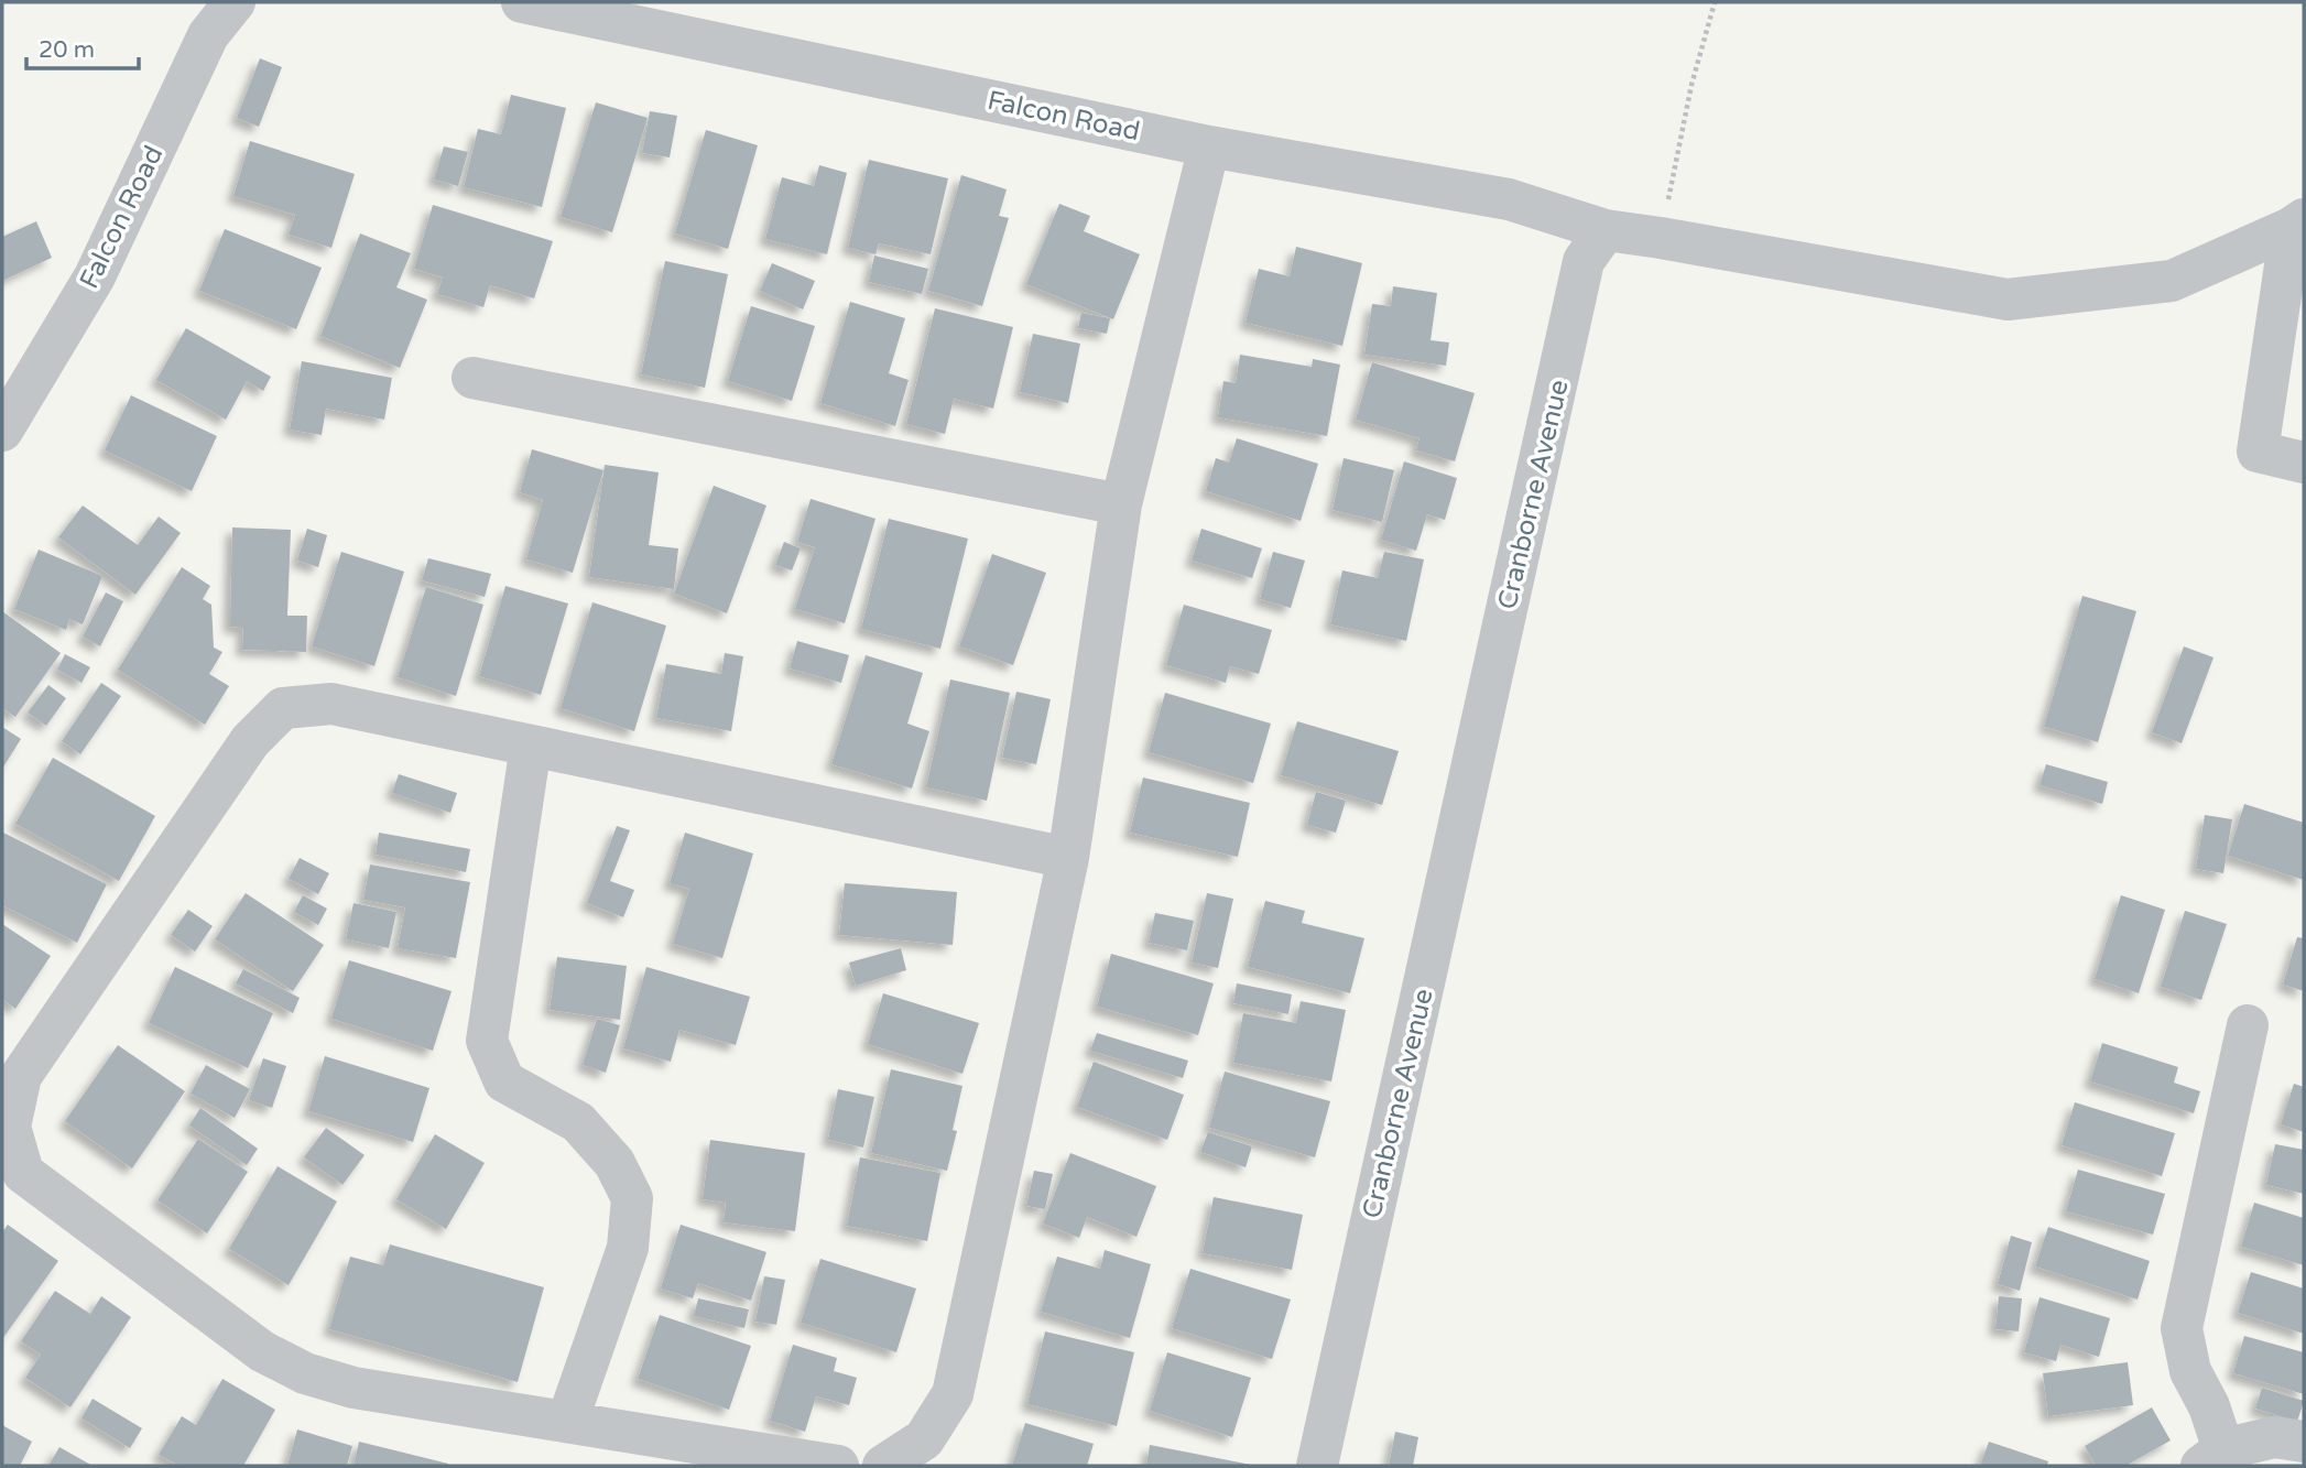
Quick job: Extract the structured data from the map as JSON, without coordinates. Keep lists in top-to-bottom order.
{
  "streets": {
    "street": ["Falcon Road", "Cranborne Avenue"]
  },
  "crossings": [
    ["Falcon Road", "Cranborne Avenue"]
  ],
  "scale_bar": "20 m"
}
